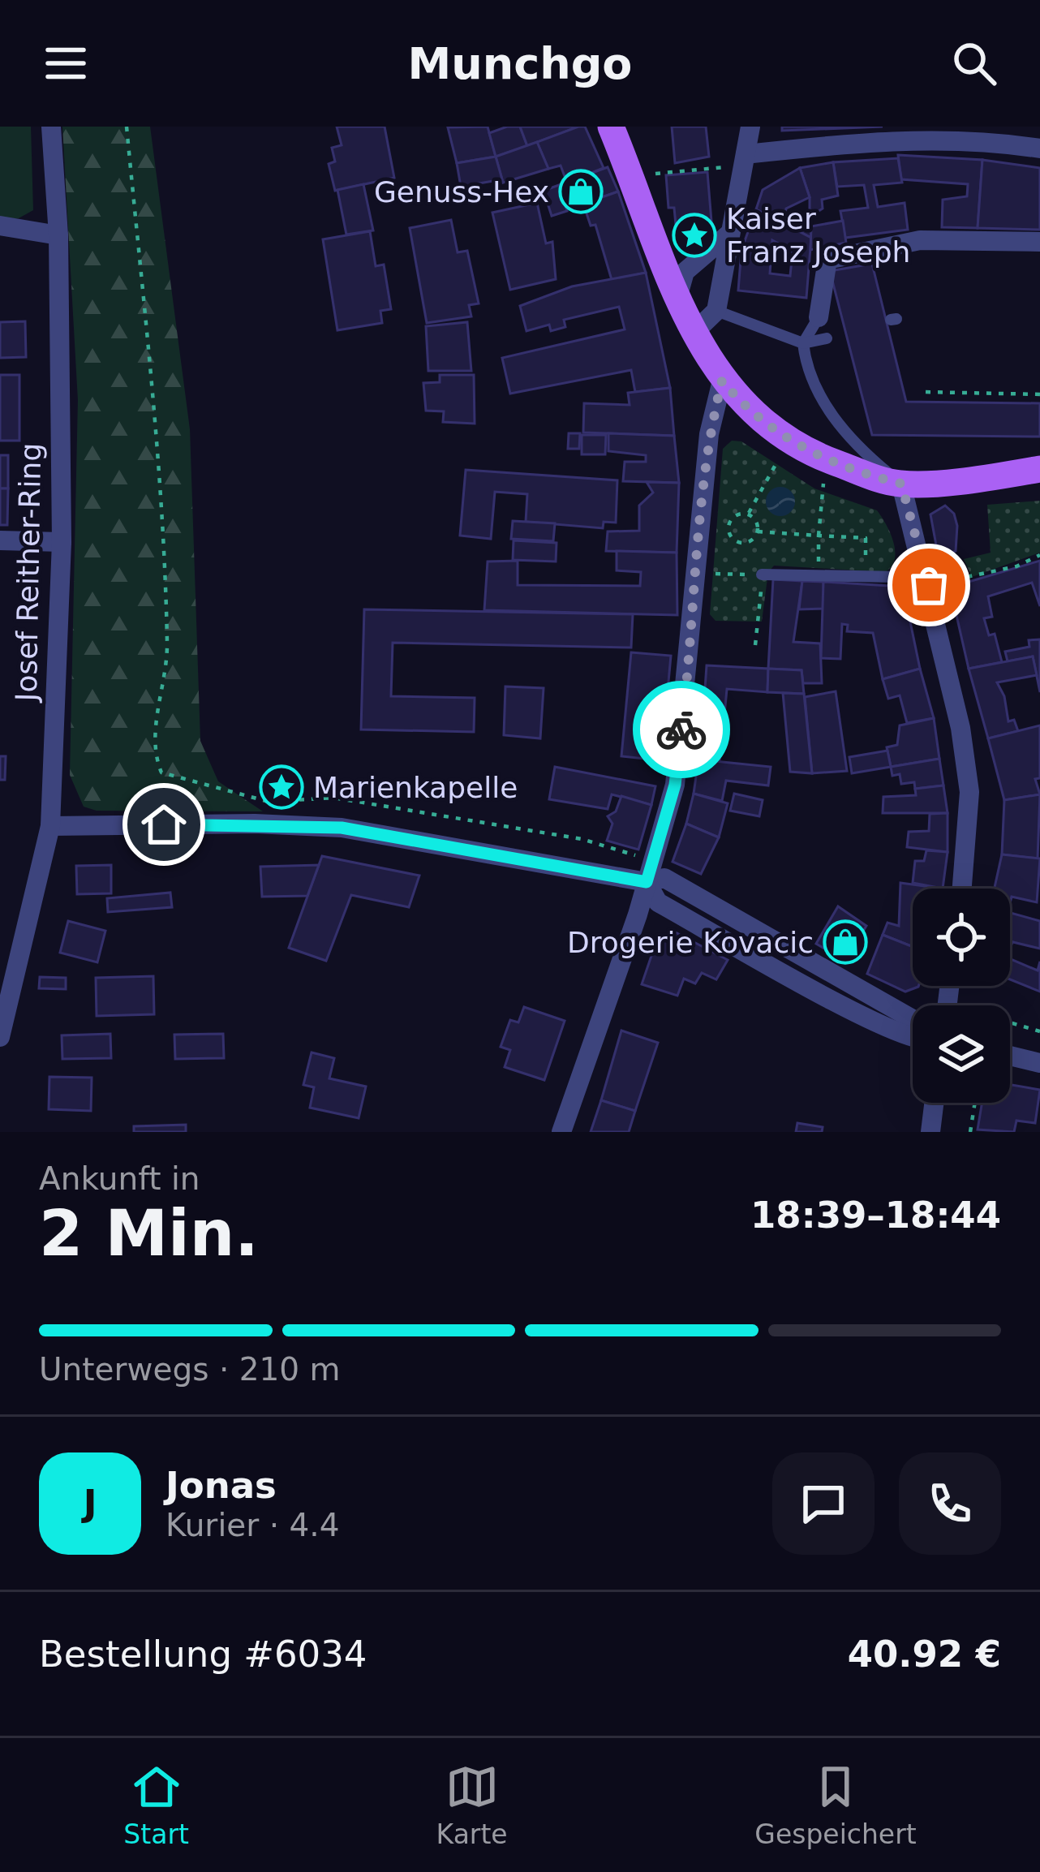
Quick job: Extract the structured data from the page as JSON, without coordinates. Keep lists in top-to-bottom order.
{
  "streets": {
    "street": ["Josef Reither-Ring"]
  },
  "places": {
    "shop": ["Genuss-Hex", "Drogerie Kovacic"],
    "place": ["Kaiser Franz Joseph", "Marienkapelle"]
  },
  "page": {
    "header": "Munchgo",
    "heading": ["2 Min.", "Ankunft in", "18:39–18:44"],
    "panel": [
      "Jonas",
      "Kurier · 4.4",
      "Bestellung #6034",
      "40.92 €"
    ],
    "bar": "Unterwegs · 210 m",
    "round": "J",
    "tabs": ["Start", "Karte", "Gespeichert"]
  }
}
